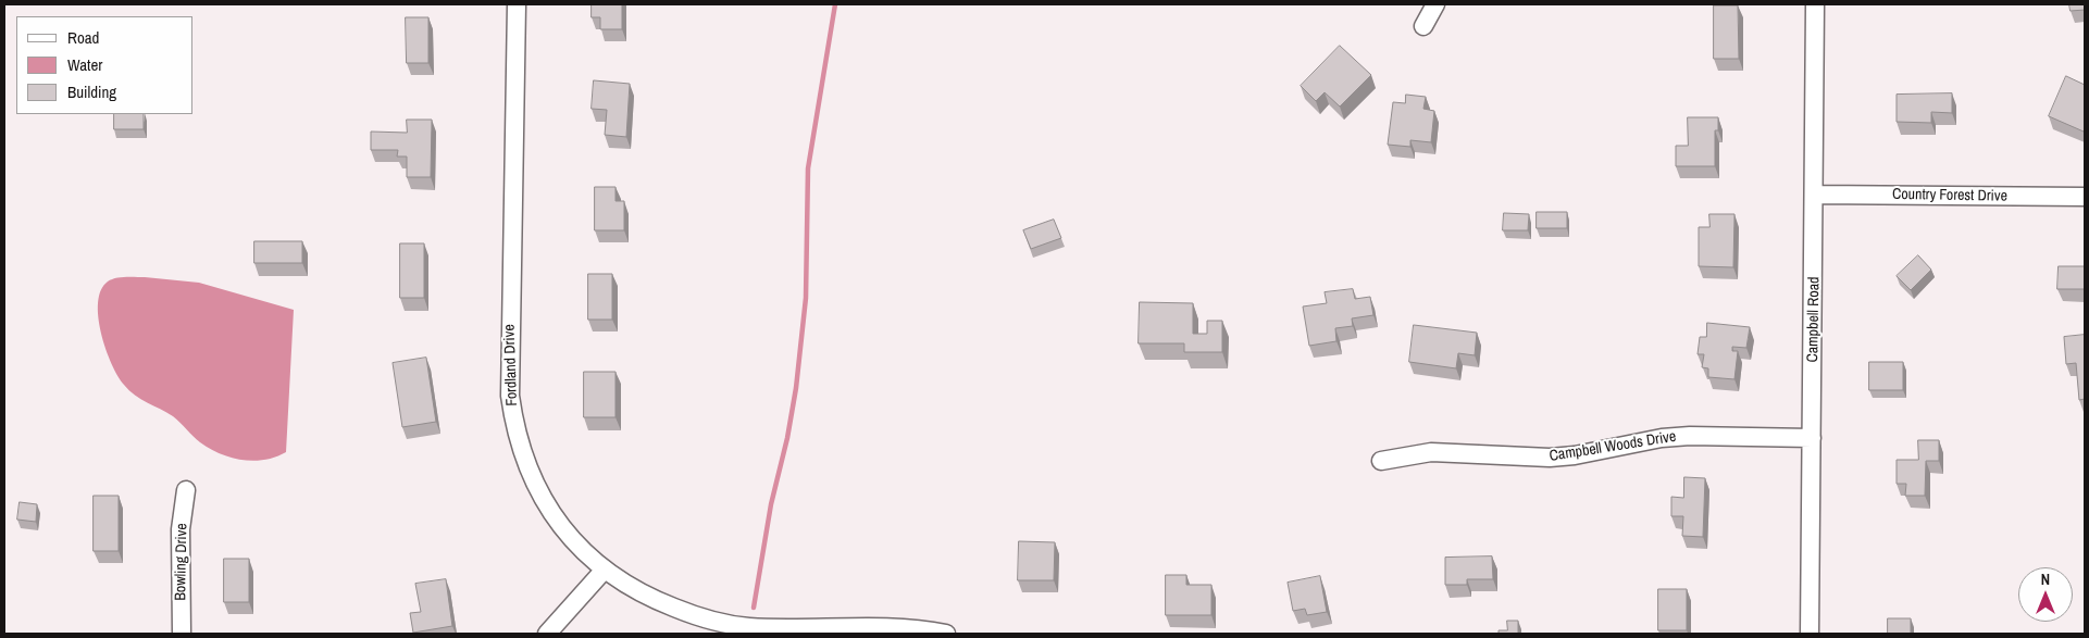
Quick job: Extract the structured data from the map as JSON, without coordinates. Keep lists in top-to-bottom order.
{
  "streets": {
    "street": [
      "Country Forest Drive",
      "Campbell Road",
      "Fordland Drive",
      "Campbell Woods Drive",
      "Bowling Drive"
    ]
  },
  "crossings": [
    ["Country Forest Drive", "Campbell Road"],
    ["Campbell Road", "Campbell Woods Drive"]
  ],
  "legend": ["Road", "Water", "Building"],
  "north": "top"
}
